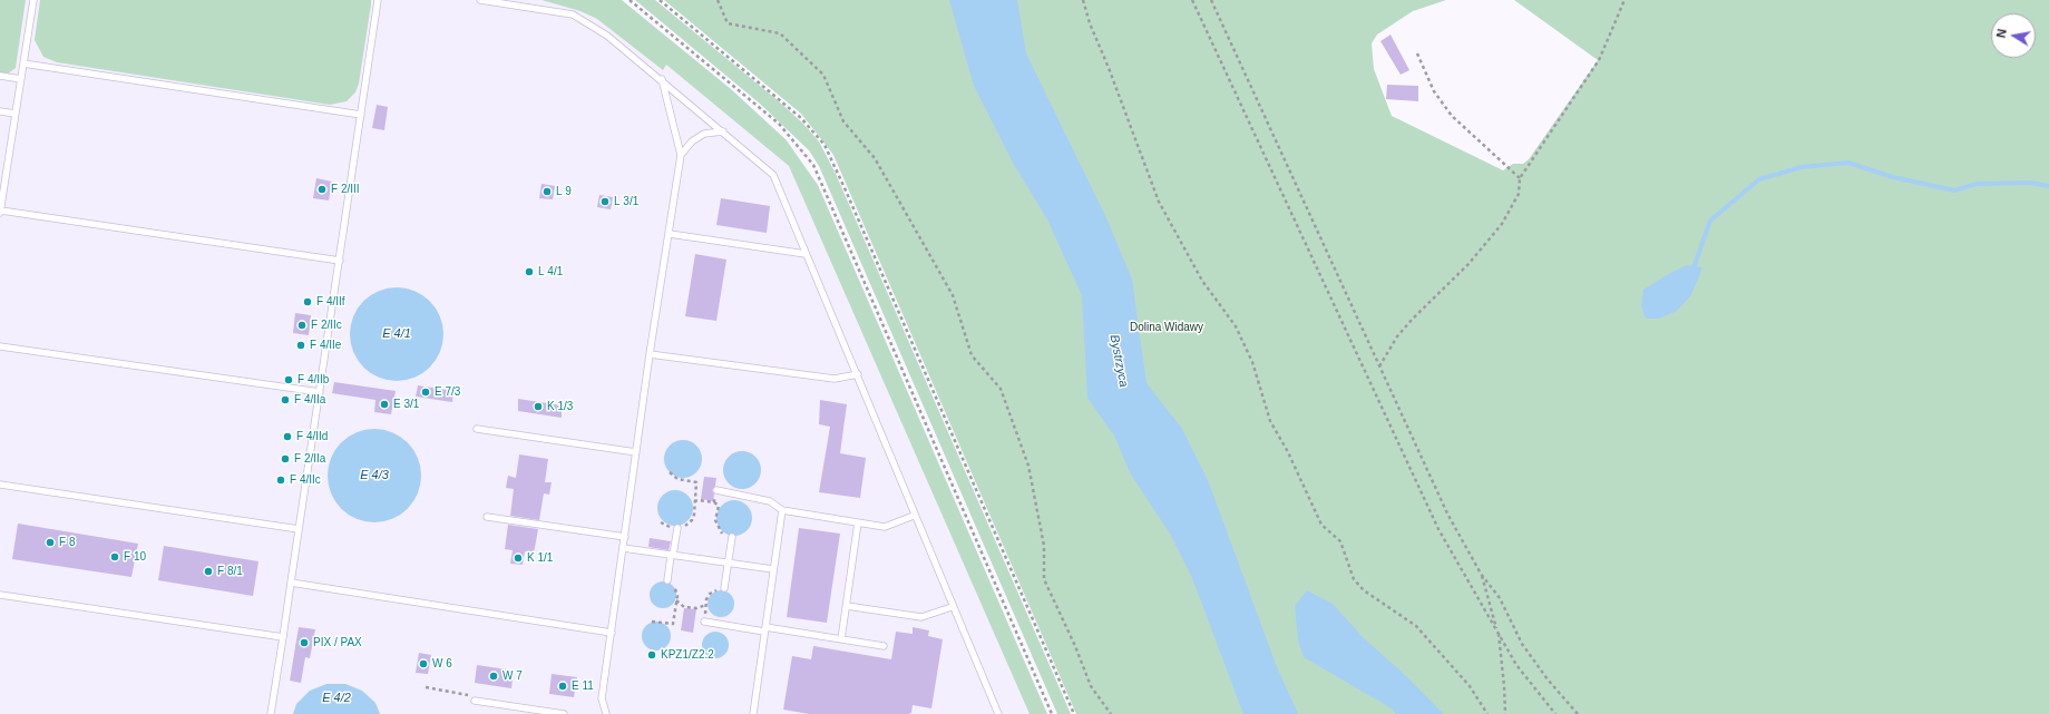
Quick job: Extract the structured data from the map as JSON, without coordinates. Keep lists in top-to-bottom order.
{
  "water": [
    "E 4/1",
    "Bystrzyca",
    "E 4/3",
    "E 4/2"
  ],
  "parks": ["Dolina Widawy"],
  "places": [
    "F 2/III",
    "L 9",
    "L 3/1",
    "L 4/1",
    "F 4/IIf",
    "F 2/IIc",
    "F 4/IIe",
    "F 4/IIb",
    "E 7/3",
    "F 4/IIa",
    "E 3/1",
    "K 1/3",
    "F 4/IId",
    "F 2/IIa",
    "F 4/IIc",
    "F 8",
    "F 10",
    "K 1/1",
    "F 8/1",
    "PIX / PAX",
    "KPZ1/Z2.2",
    "W 6",
    "W 7",
    "E 11"
  ],
  "north": "left"
}
